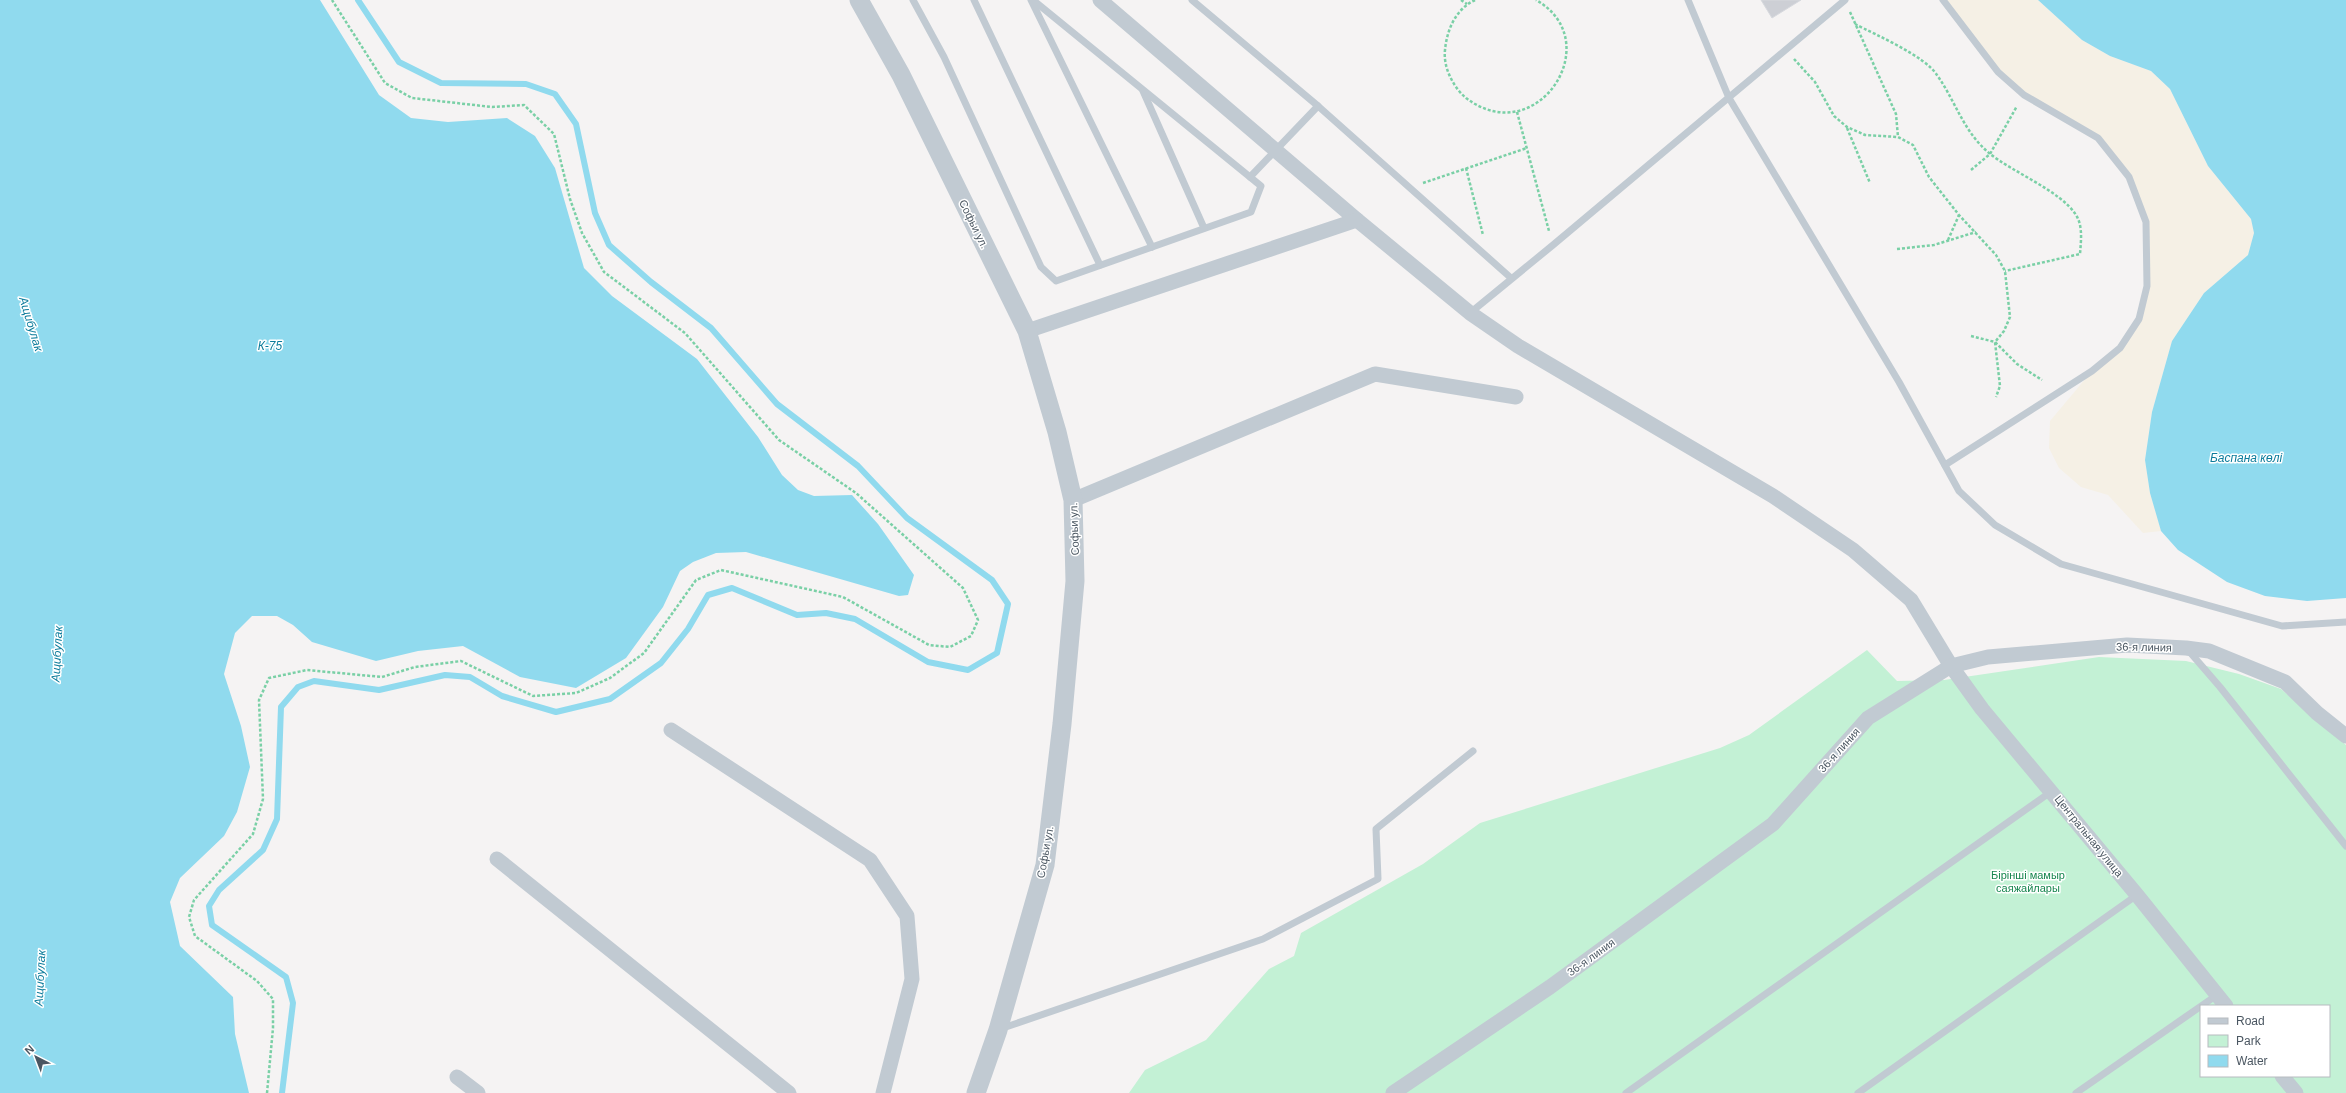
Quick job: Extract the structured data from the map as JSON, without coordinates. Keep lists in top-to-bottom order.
{
  "streets": {
    "street": ["Софьи ул.", "36-я линия", "Центральная улица"]
  },
  "crossings": [
    ["36-я линия", "Центральная улица"]
  ],
  "water": ["Ащибулак", "К-75", "Баспана көлі"],
  "parks": ["Бірінші мамыр саяжайлары"],
  "legend": ["Road", "Park", "Water"],
  "north": "top left"
}
